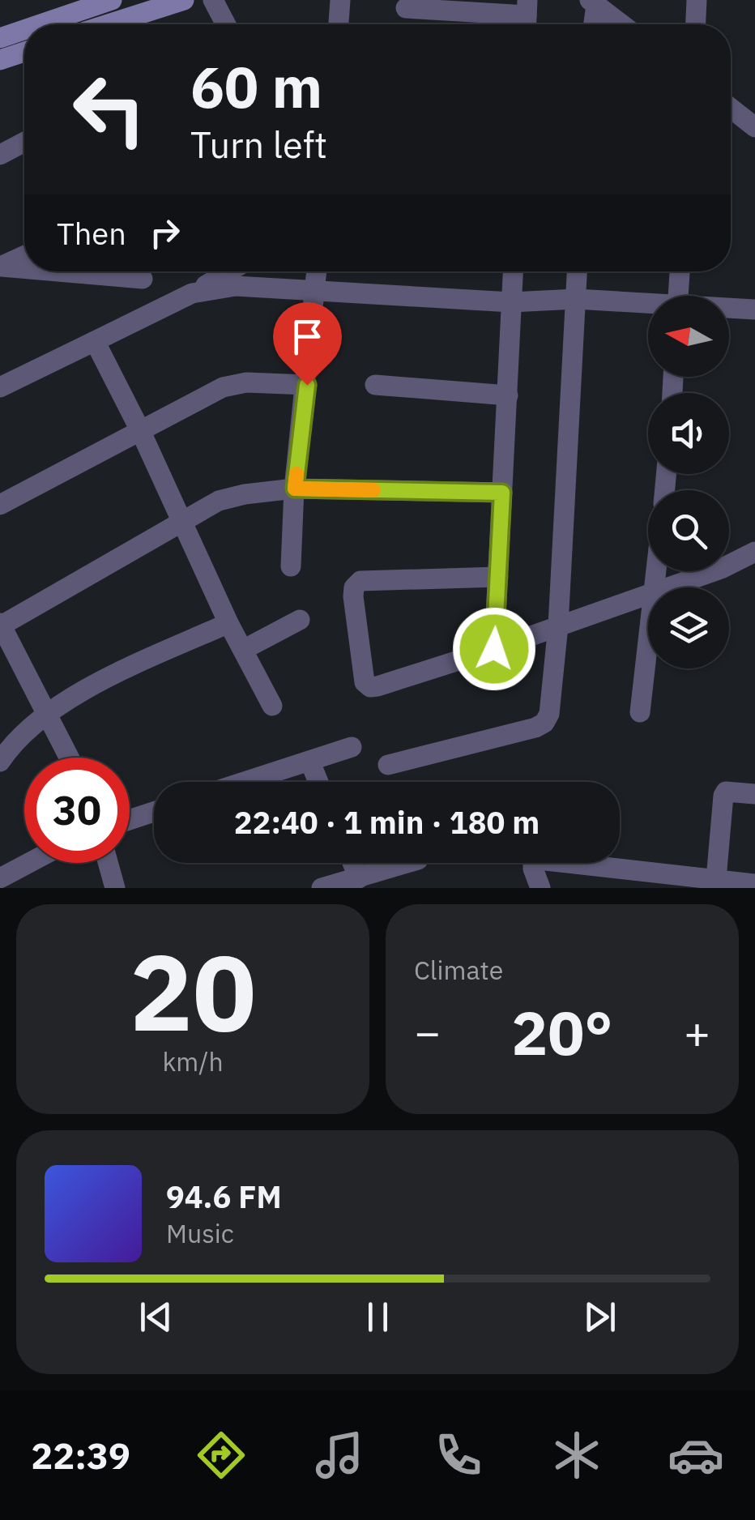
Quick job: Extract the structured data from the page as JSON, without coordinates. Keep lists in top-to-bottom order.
{
  "north": "left",
  "page": {
    "turn": ["60 m", "Turn left"],
    "then": "Then",
    "limit": "30",
    "trip": "22:40 · 1 min · 180 m",
    "tile": [
      ["20", "km/h"],
      "Climate"
    ],
    "heat": ["−", "20°", "+"],
    "song": ["94.6 FM", "Music"],
    "tabs": "22:39"
  }
}
